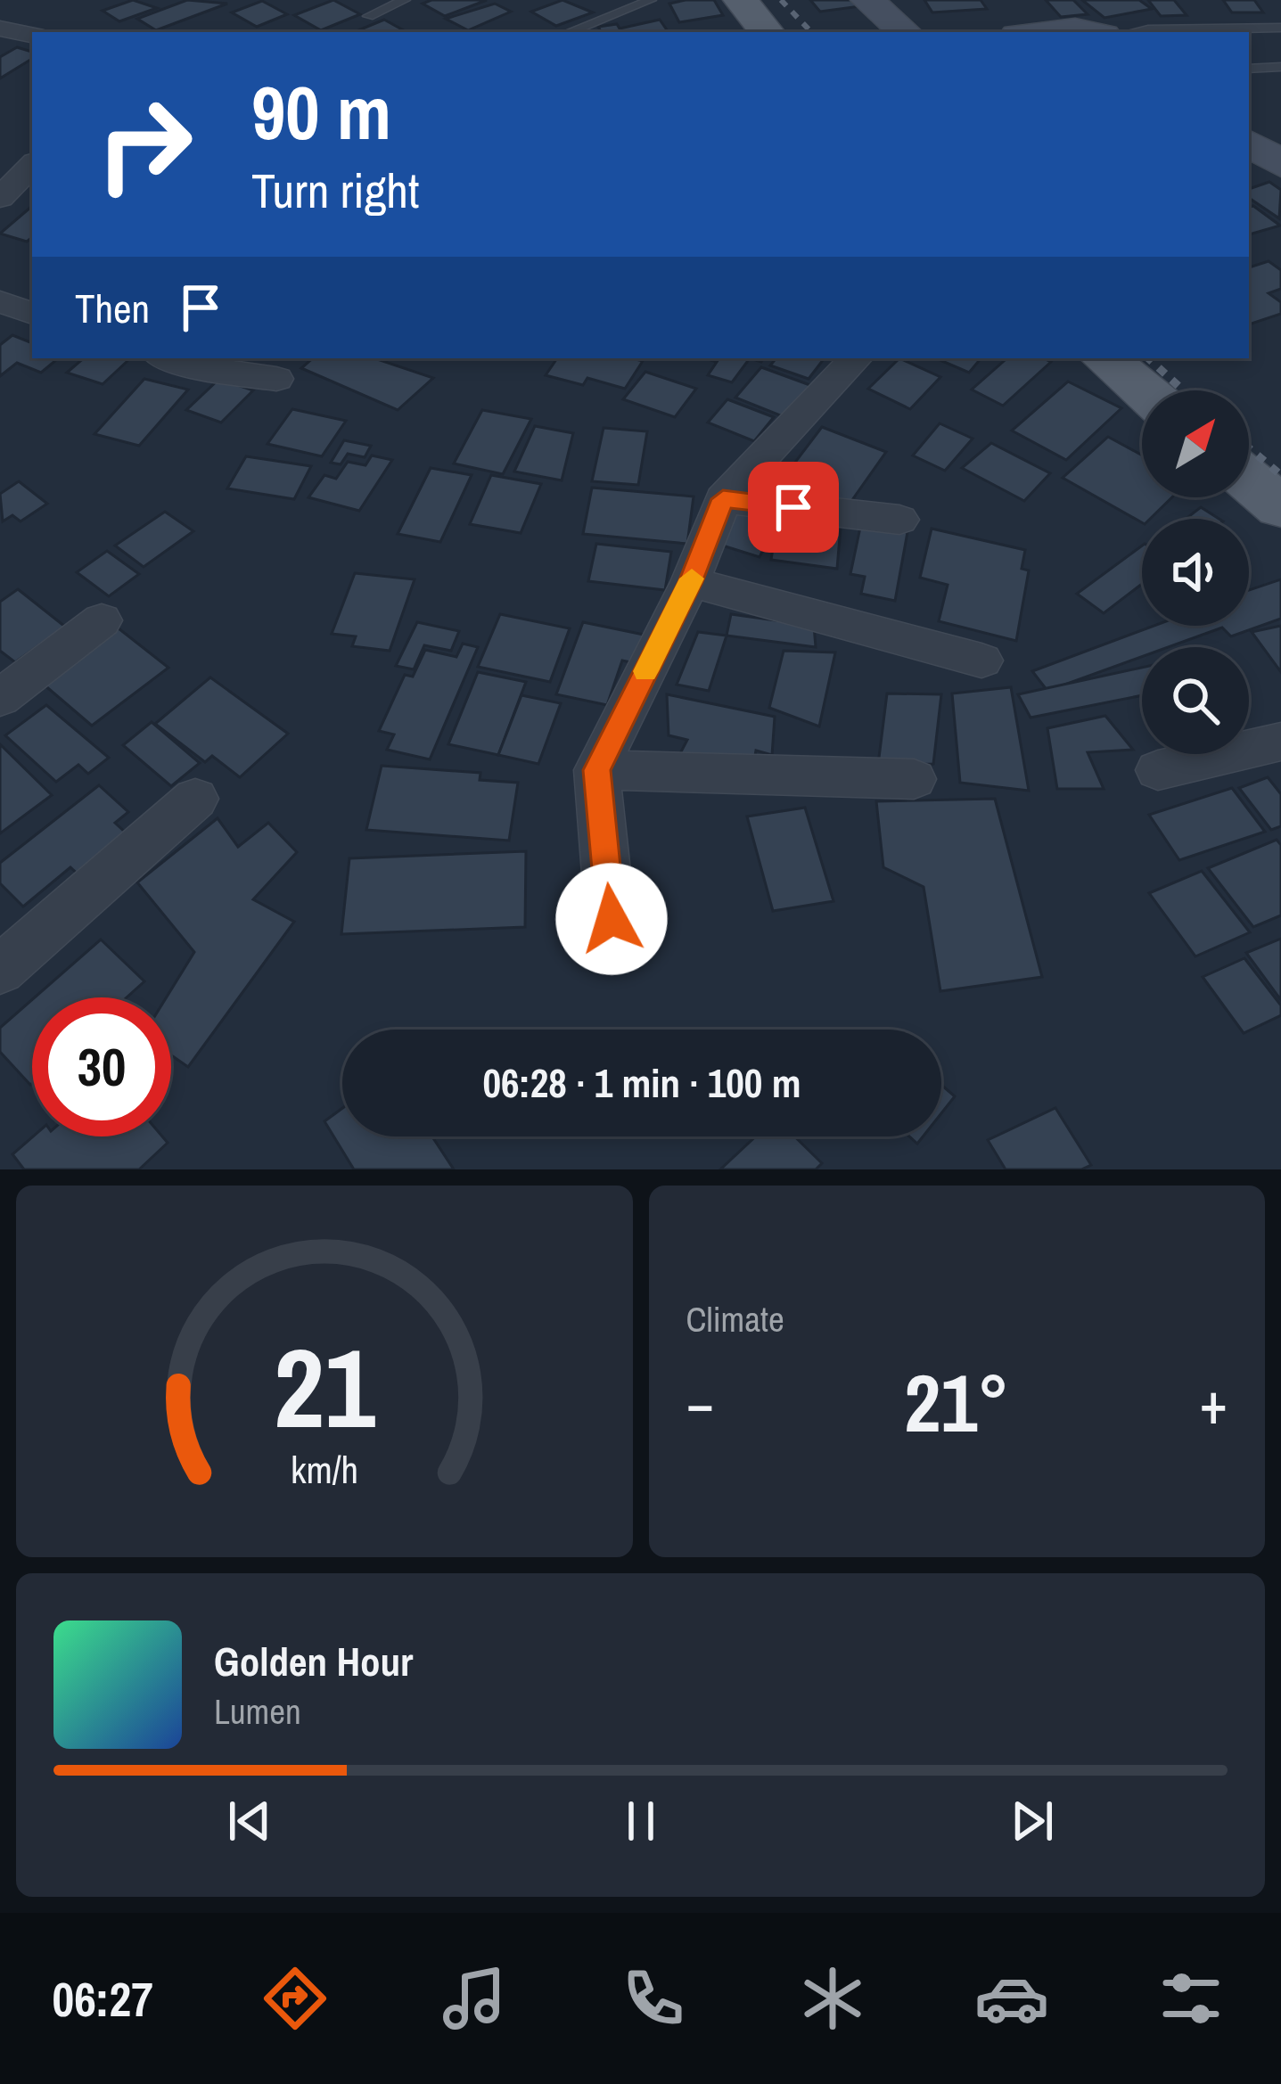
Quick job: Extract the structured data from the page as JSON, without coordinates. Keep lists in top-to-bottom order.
{
  "north": "top right",
  "page": {
    "turn": ["90 m", "Turn right"],
    "then": "Then",
    "limit": "30",
    "trip": "06:28 · 1 min · 100 m",
    "tile": "Climate",
    "heat": ["−", "21°", "+"],
    "song": ["Golden Hour", "Lumen"],
    "tabs": "06:27",
    "gauge": ["21", "km/h"]
  }
}
